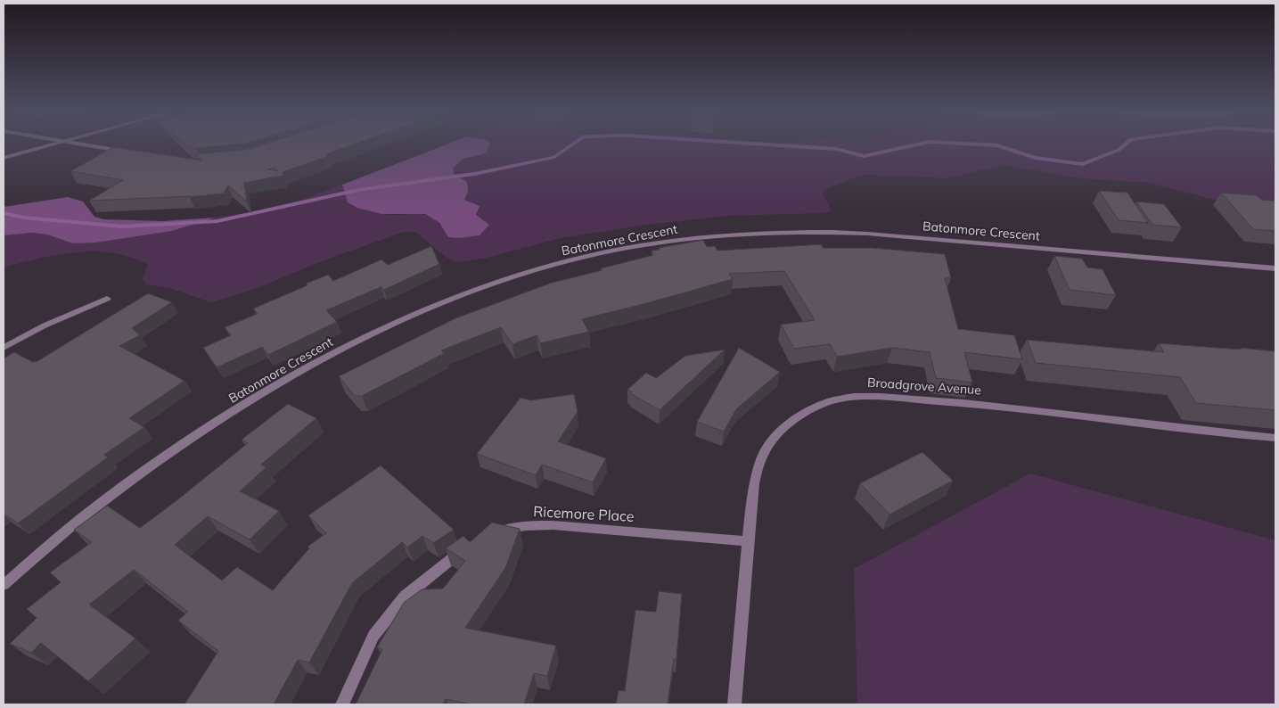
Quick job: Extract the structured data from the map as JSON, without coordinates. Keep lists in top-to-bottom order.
{
  "streets": {
    "street": ["Batonmore Crescent", "Broadgrove Avenue", "Ricemore Place"]
  },
  "crossings": [
    ["Broadgrove Avenue", "Ricemore Place"]
  ]
}
